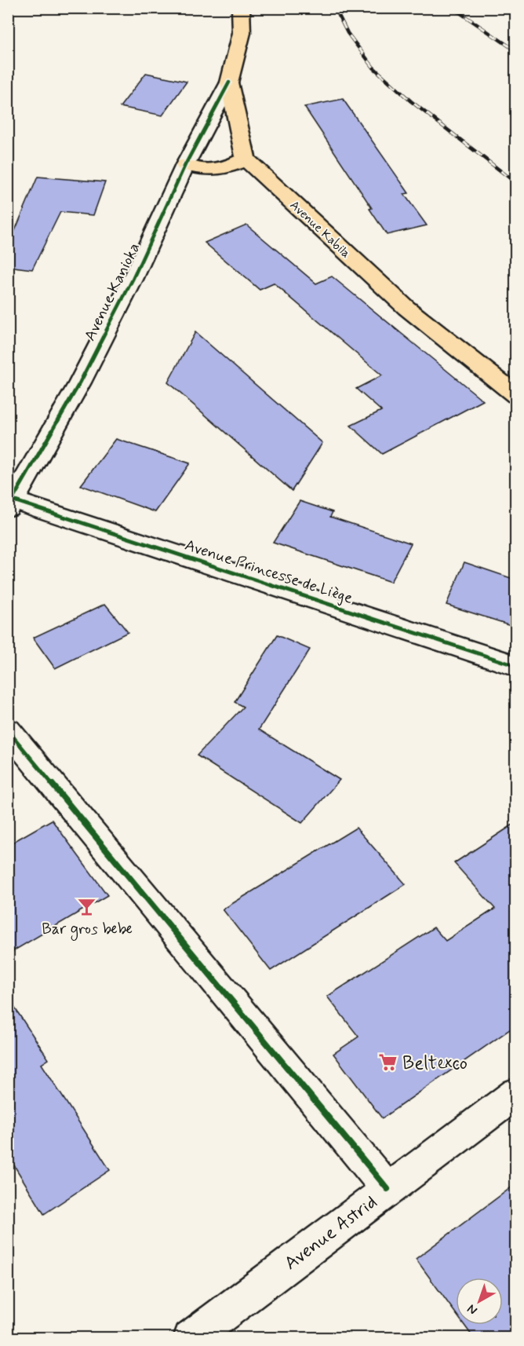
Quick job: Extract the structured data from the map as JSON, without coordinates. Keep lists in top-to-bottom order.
{
  "streets": {
    "highway": ["Avenue Kabila"],
    "street": ["Avenue Kanioka", "Avenue Princesse de Liège", "Avenue Astrid"]
  },
  "crossings": [
    ["Avenue Kanioka", "Avenue Princesse de Liège"]
  ],
  "places": {
    "bar": ["Bar gros bebe"],
    "supermarket": ["Beltexco"]
  },
  "north": "bottom left"
}
